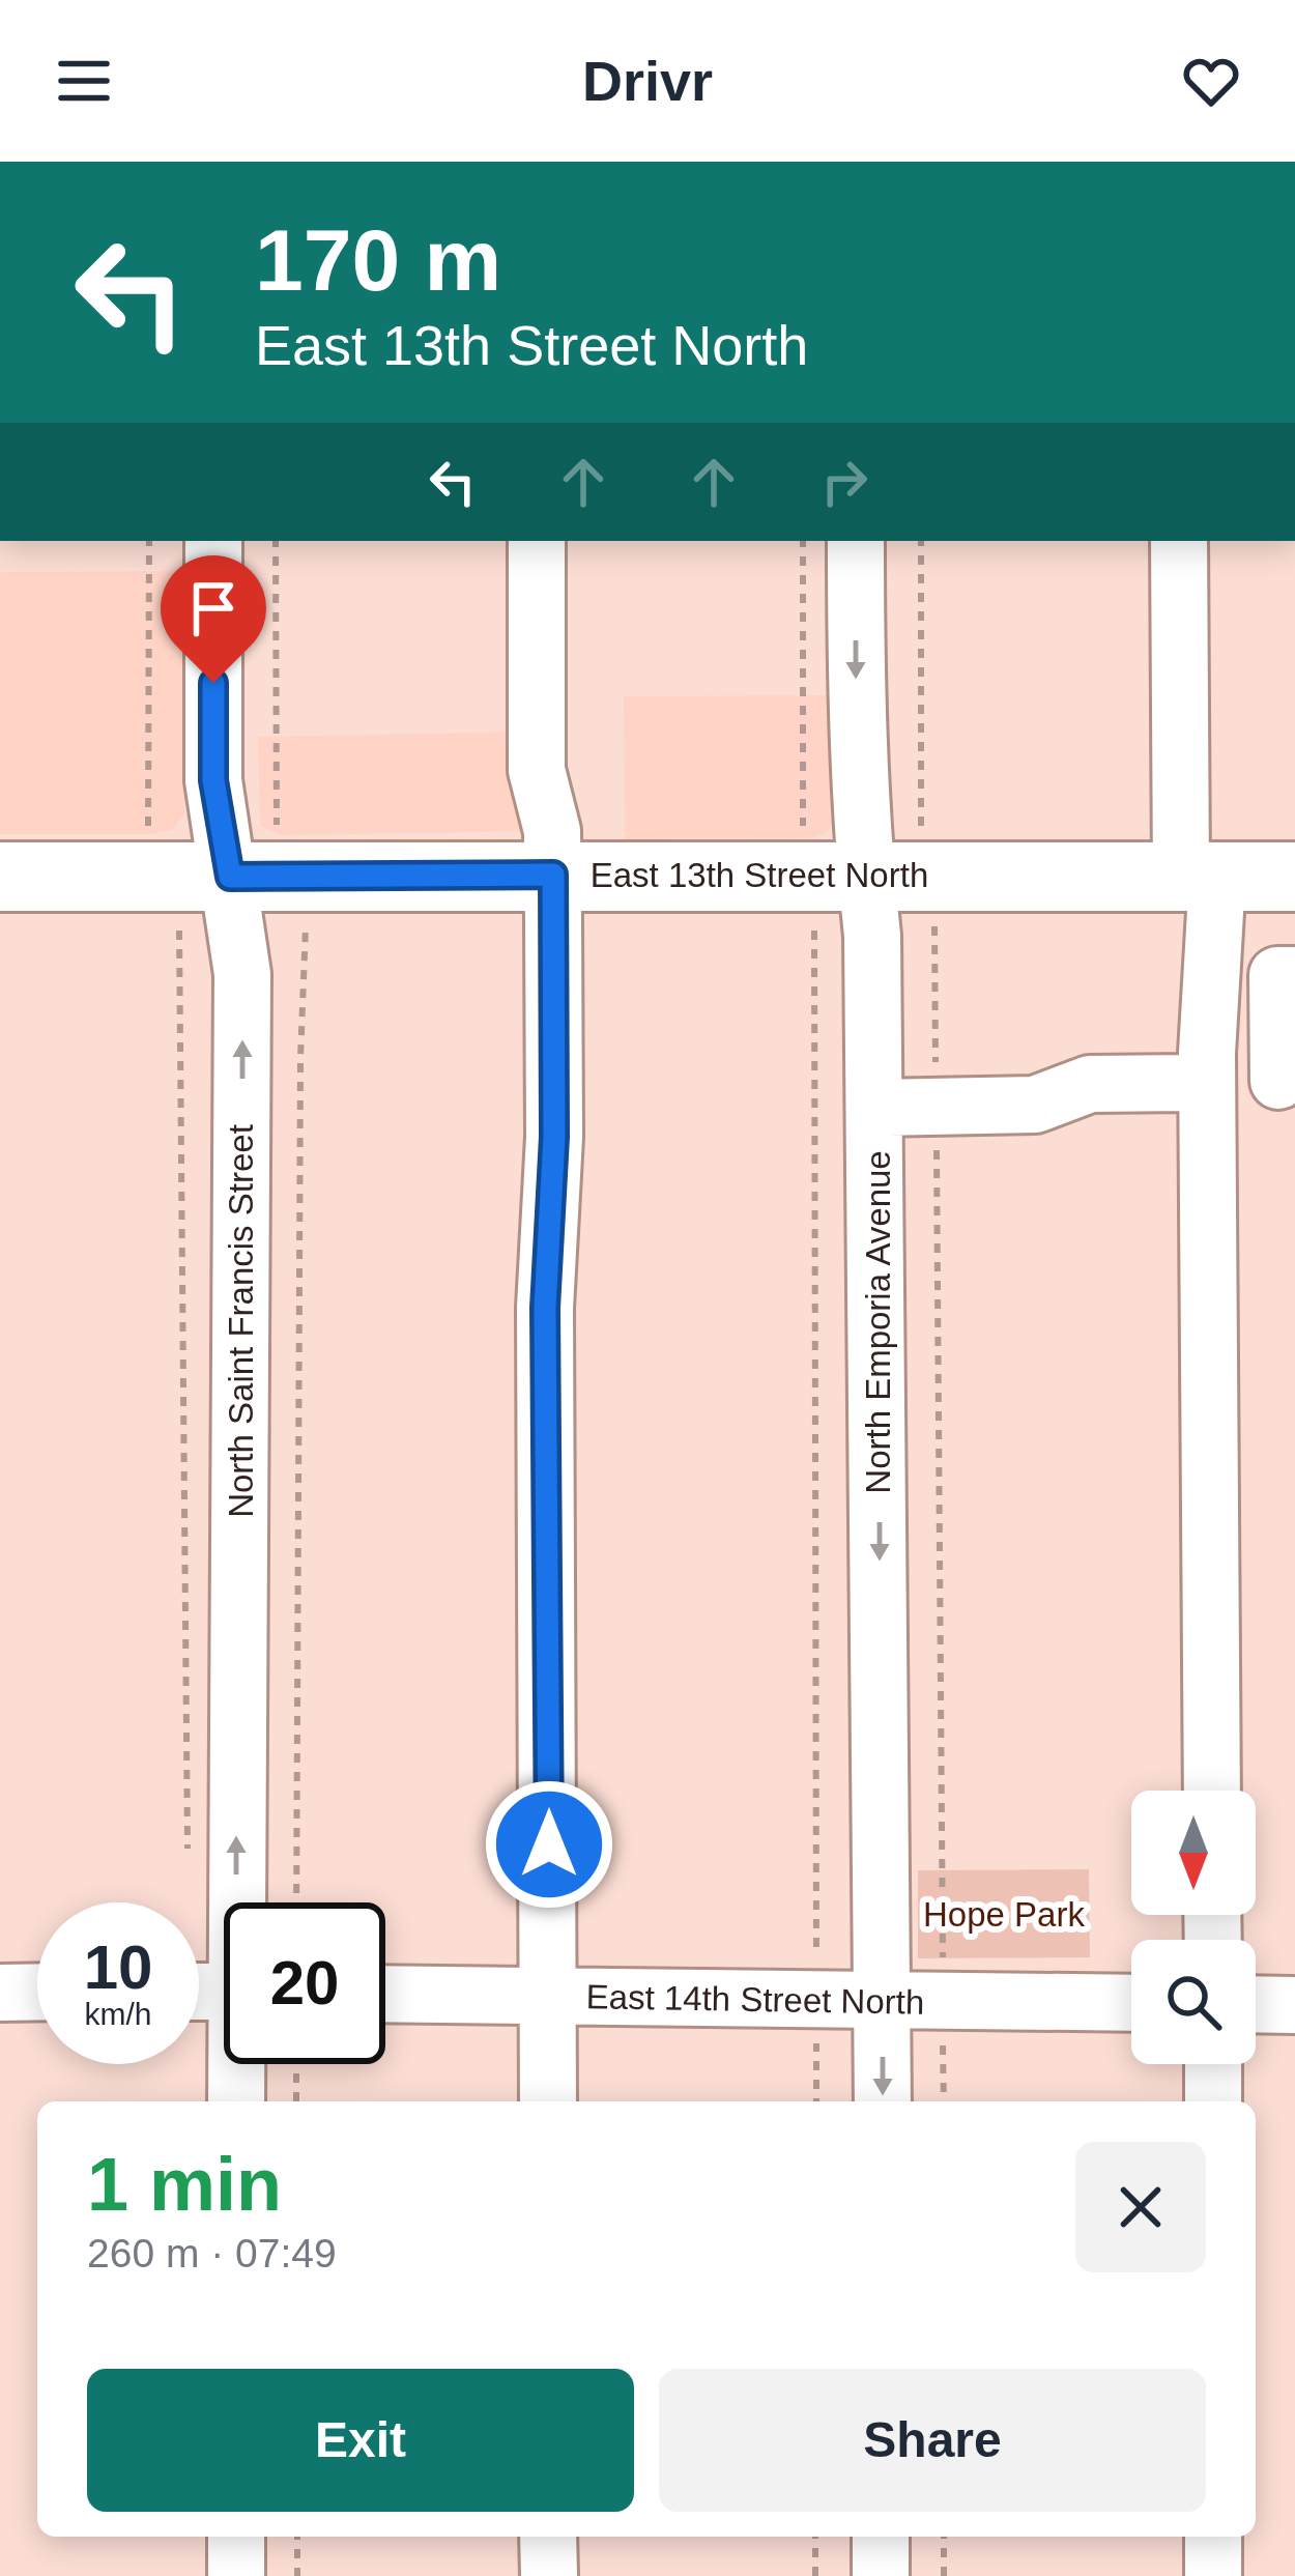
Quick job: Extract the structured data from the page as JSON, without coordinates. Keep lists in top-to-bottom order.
{
  "streets": {
    "main road": ["East 13th Street North"],
    "street": ["North Saint Francis Street", "North Emporia Avenue", "East 14th Street North"]
  },
  "crossings": [
    ["East 13th Street North", "North Saint Francis Street"],
    ["East 13th Street North", "North Emporia Avenue"],
    ["North Emporia Avenue", "East 14th Street North"]
  ],
  "parks": ["Hope Park"],
  "north": "bottom",
  "page": {
    "header": "Drivr",
    "turn": ["170 m", "East 13th Street North"],
    "speed": "10 km/h",
    "limit": "20",
    "heading": ["1 min", "260 m · 07:49"],
    "buttons": ["Exit", "Share"]
  }
}
